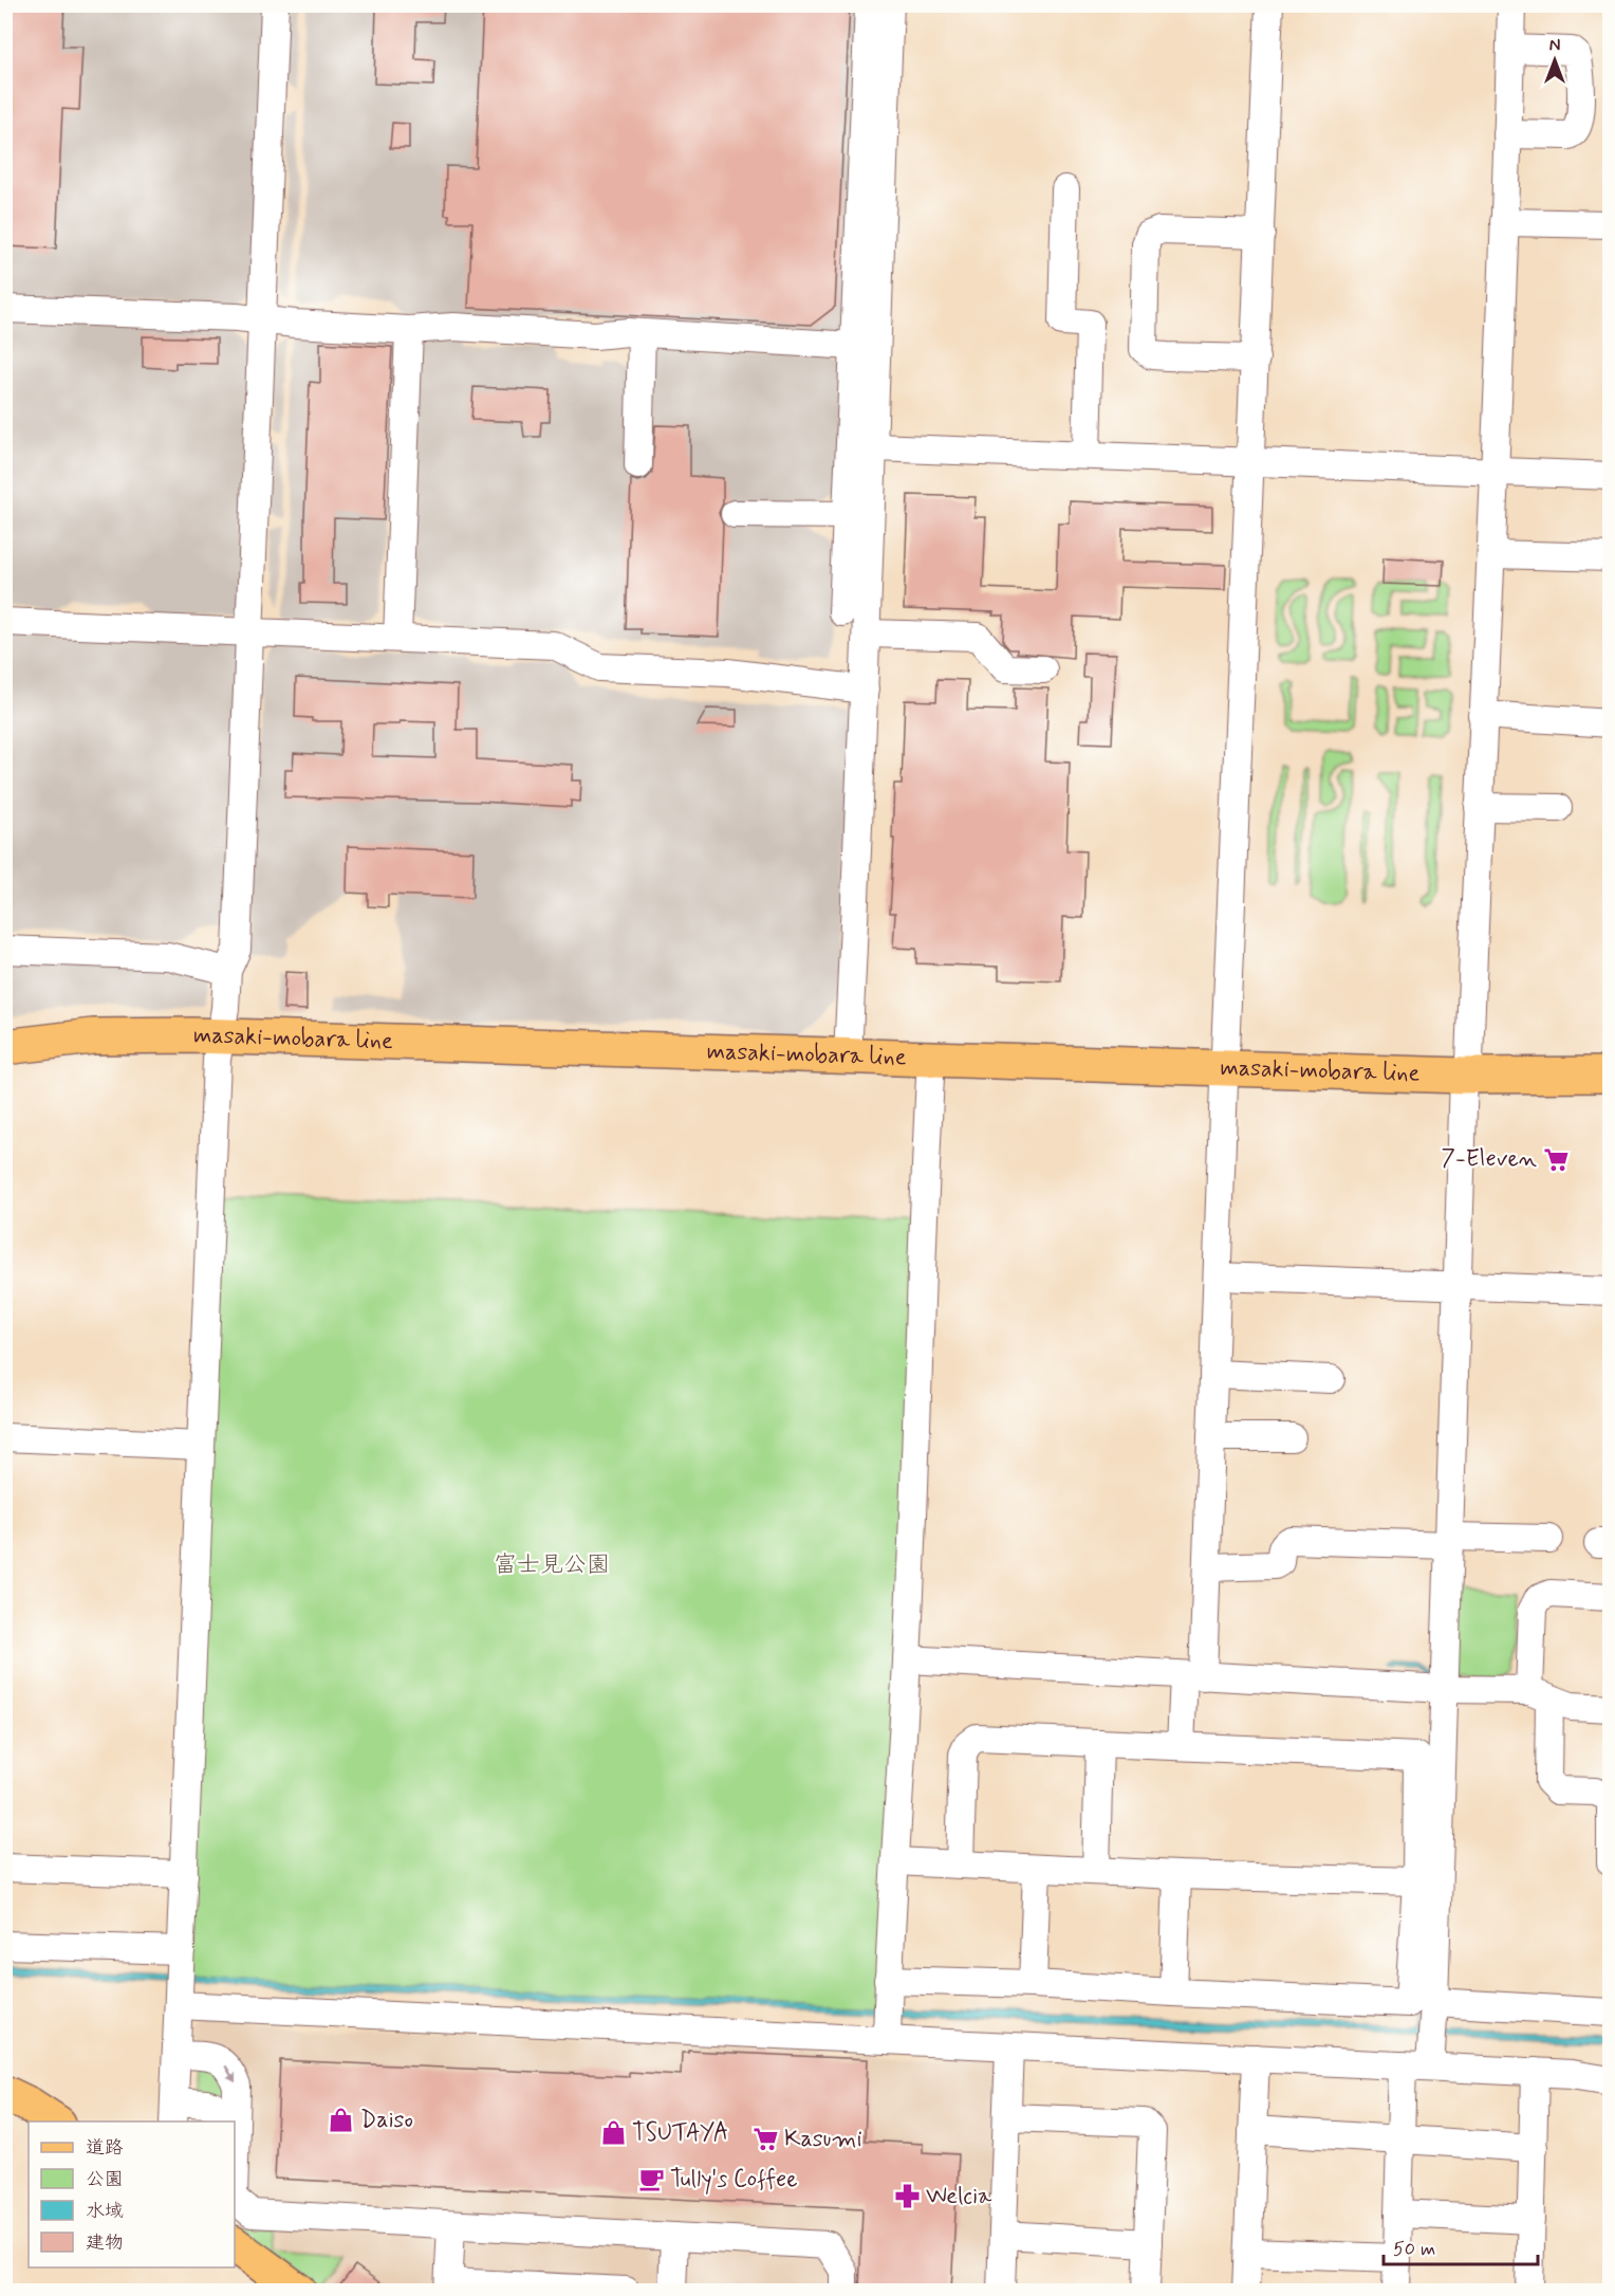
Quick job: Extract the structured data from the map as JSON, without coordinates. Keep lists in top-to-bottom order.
{
  "streets": {
    "main road": ["masaki-mobara line"]
  },
  "parks": ["富士見公園"],
  "places": {
    "supermarket": ["7-Eleven", "Kasumi"],
    "shop": ["Daiso", "TSUTAYA"],
    "cafe": ["Tully's Coffee"],
    "pharmacy": ["Welcia"]
  },
  "legend": [
    "道路",
    "公園",
    "水域",
    "建物"
  ],
  "scale_bar": "50 m",
  "north": "top"
}
